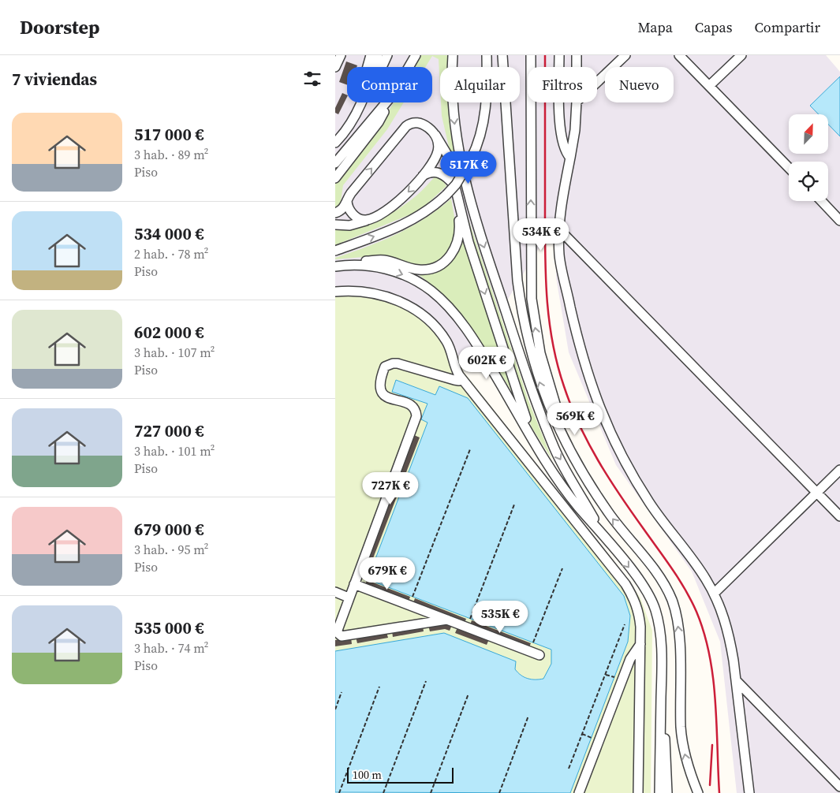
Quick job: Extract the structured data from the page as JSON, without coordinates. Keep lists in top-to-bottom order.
{
  "scale_bar": "100 m",
  "north": "top right",
  "page": {
    "header": "Doorstep",
    "nav": ["Mapa", "Capas", "Compartir"],
    "heading": "7 viviendas",
    "chip": [
      "Comprar",
      "Alquilar",
      "Filtros",
      "Nuevo"
    ],
    "list": [
      {
        "name": "517 000 €",
        "note": "3 hab. · 89 m² · Piso"
      },
      {
        "name": "534 000 €",
        "note": "2 hab. · 78 m² · Piso"
      },
      {
        "name": "602 000 €",
        "note": "3 hab. · 107 m² · Piso"
      },
      {
        "name": "727 000 €",
        "note": "3 hab. · 101 m² · Piso"
      },
      {
        "name": "679 000 €",
        "note": "3 hab. · 95 m² · Piso"
      },
      {
        "name": "535 000 €",
        "note": "3 hab. · 74 m² · Piso"
      }
    ],
    "price": [
      "517K €",
      "534K €",
      "602K €",
      "569K €",
      "727K €",
      "679K €",
      "535K €"
    ],
    "scale": "100 m"
  }
}
